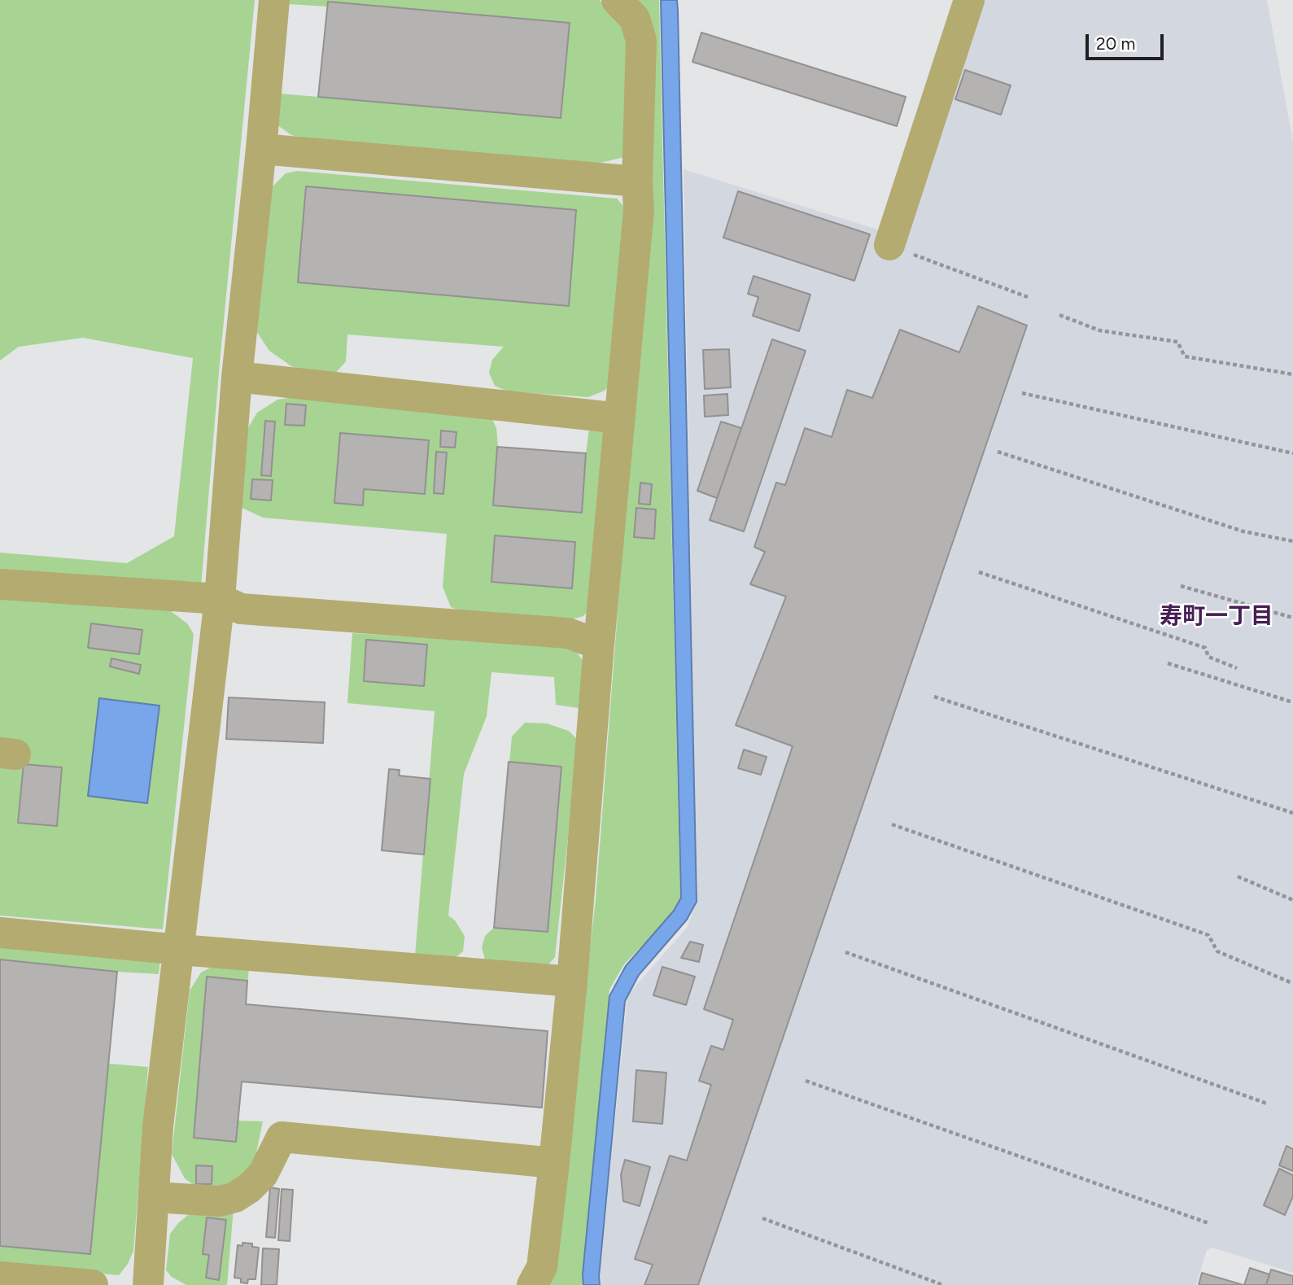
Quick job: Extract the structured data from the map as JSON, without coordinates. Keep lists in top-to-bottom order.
{
  "districts": ["寿町一丁目"],
  "scale_bar": "20 m"
}
